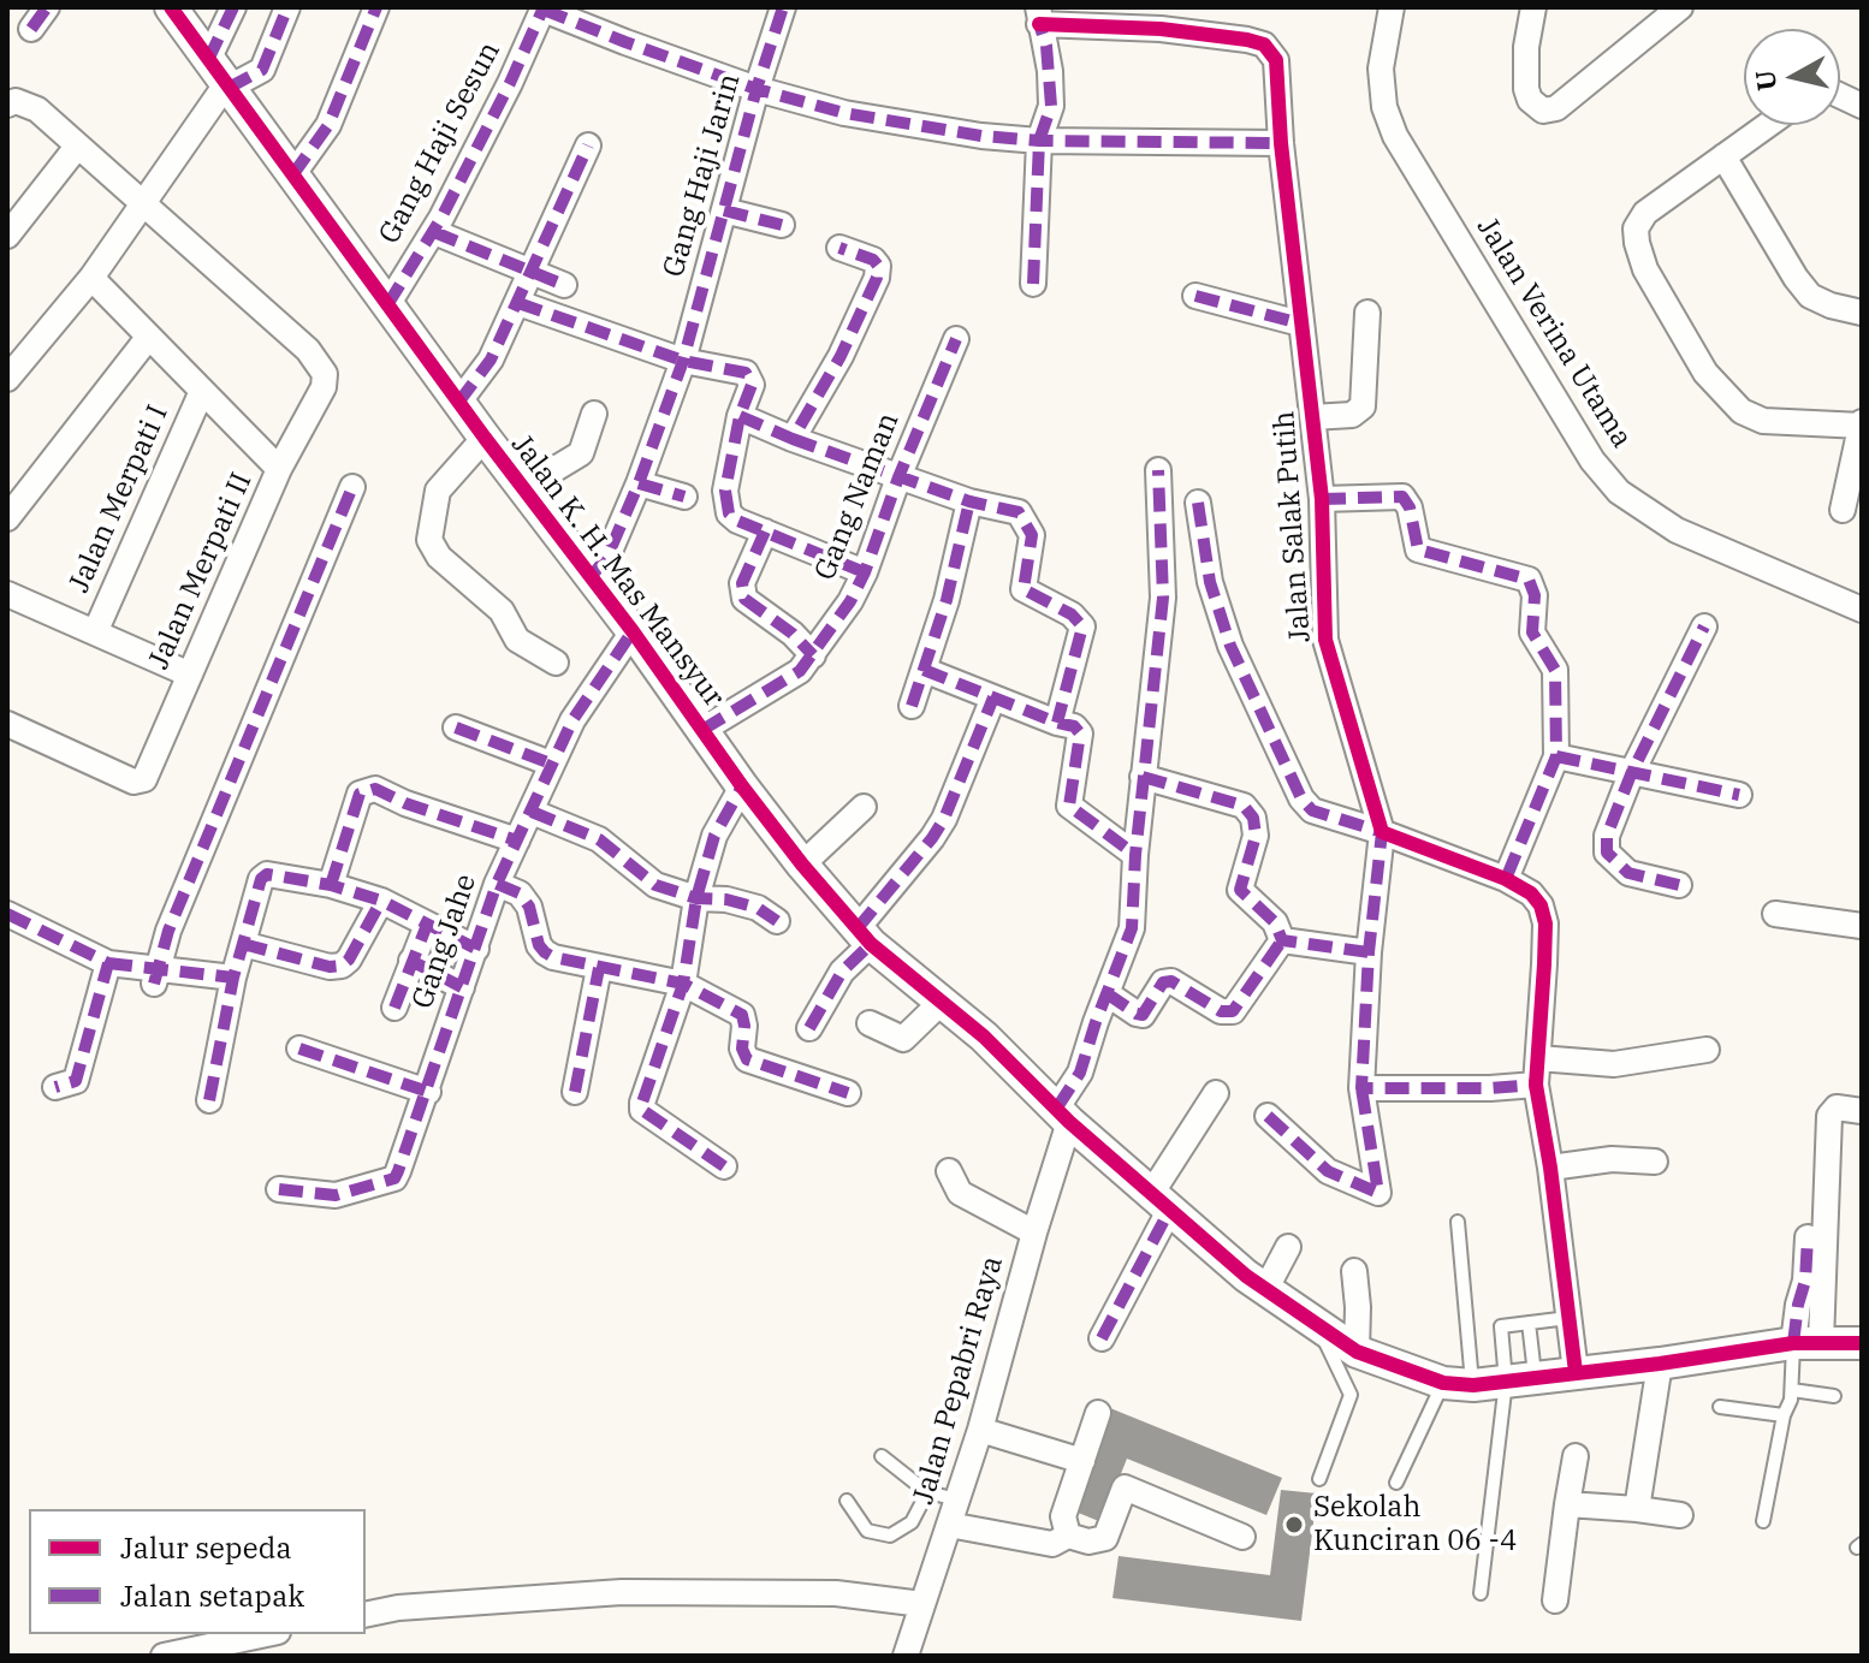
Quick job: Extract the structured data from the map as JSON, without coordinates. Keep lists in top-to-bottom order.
{
  "streets": {
    "street": [
      "Gang Haji Sesun",
      "Gang Haji Jarin",
      "Jalan Verina Utama",
      "Gang Naman",
      "Jalan Merpati I",
      "Jalan Salak Putih",
      "Jalan Merpati II",
      "Jalan K. H. Mas Mansyur",
      "Gang Jahe",
      "Jalan Pepabri Raya"
    ]
  },
  "crossings": [
    ["Gang Haji Sesun", "Jalan K. H. Mas Mansyur"],
    ["Gang Haji Jarin", "Jalan K. H. Mas Mansyur"],
    ["Gang Naman", "Jalan K. H. Mas Mansyur"],
    ["Jalan K. H. Mas Mansyur", "Gang Jahe"],
    ["Jalan K. H. Mas Mansyur", "Jalan Pepabri Raya"]
  ],
  "places": ["Sekolah Kunciran 06 -4"],
  "legend": ["Jalur sepeda", "Jalan setapak"],
  "north": "left"
}
